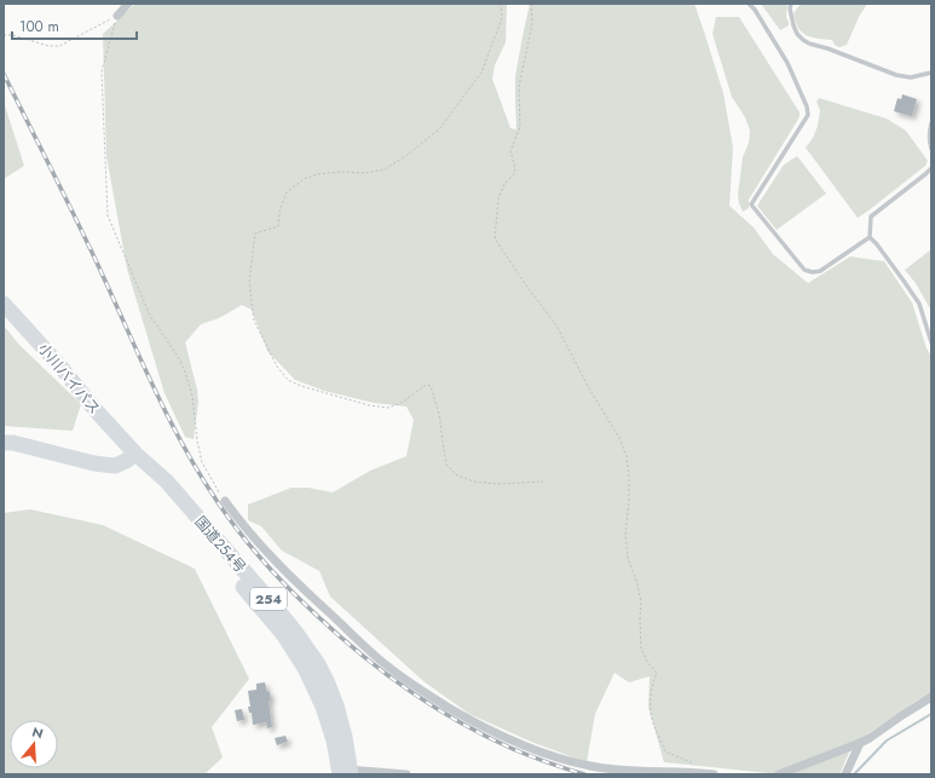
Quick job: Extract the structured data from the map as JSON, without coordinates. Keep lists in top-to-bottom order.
{
  "streets": {
    "highway": ["小川バイパス", "国道254号", "254"]
  },
  "crossings": [
    ["小川バイパス", "国道254号"]
  ],
  "scale_bar": "100 m",
  "north": "top"
}
